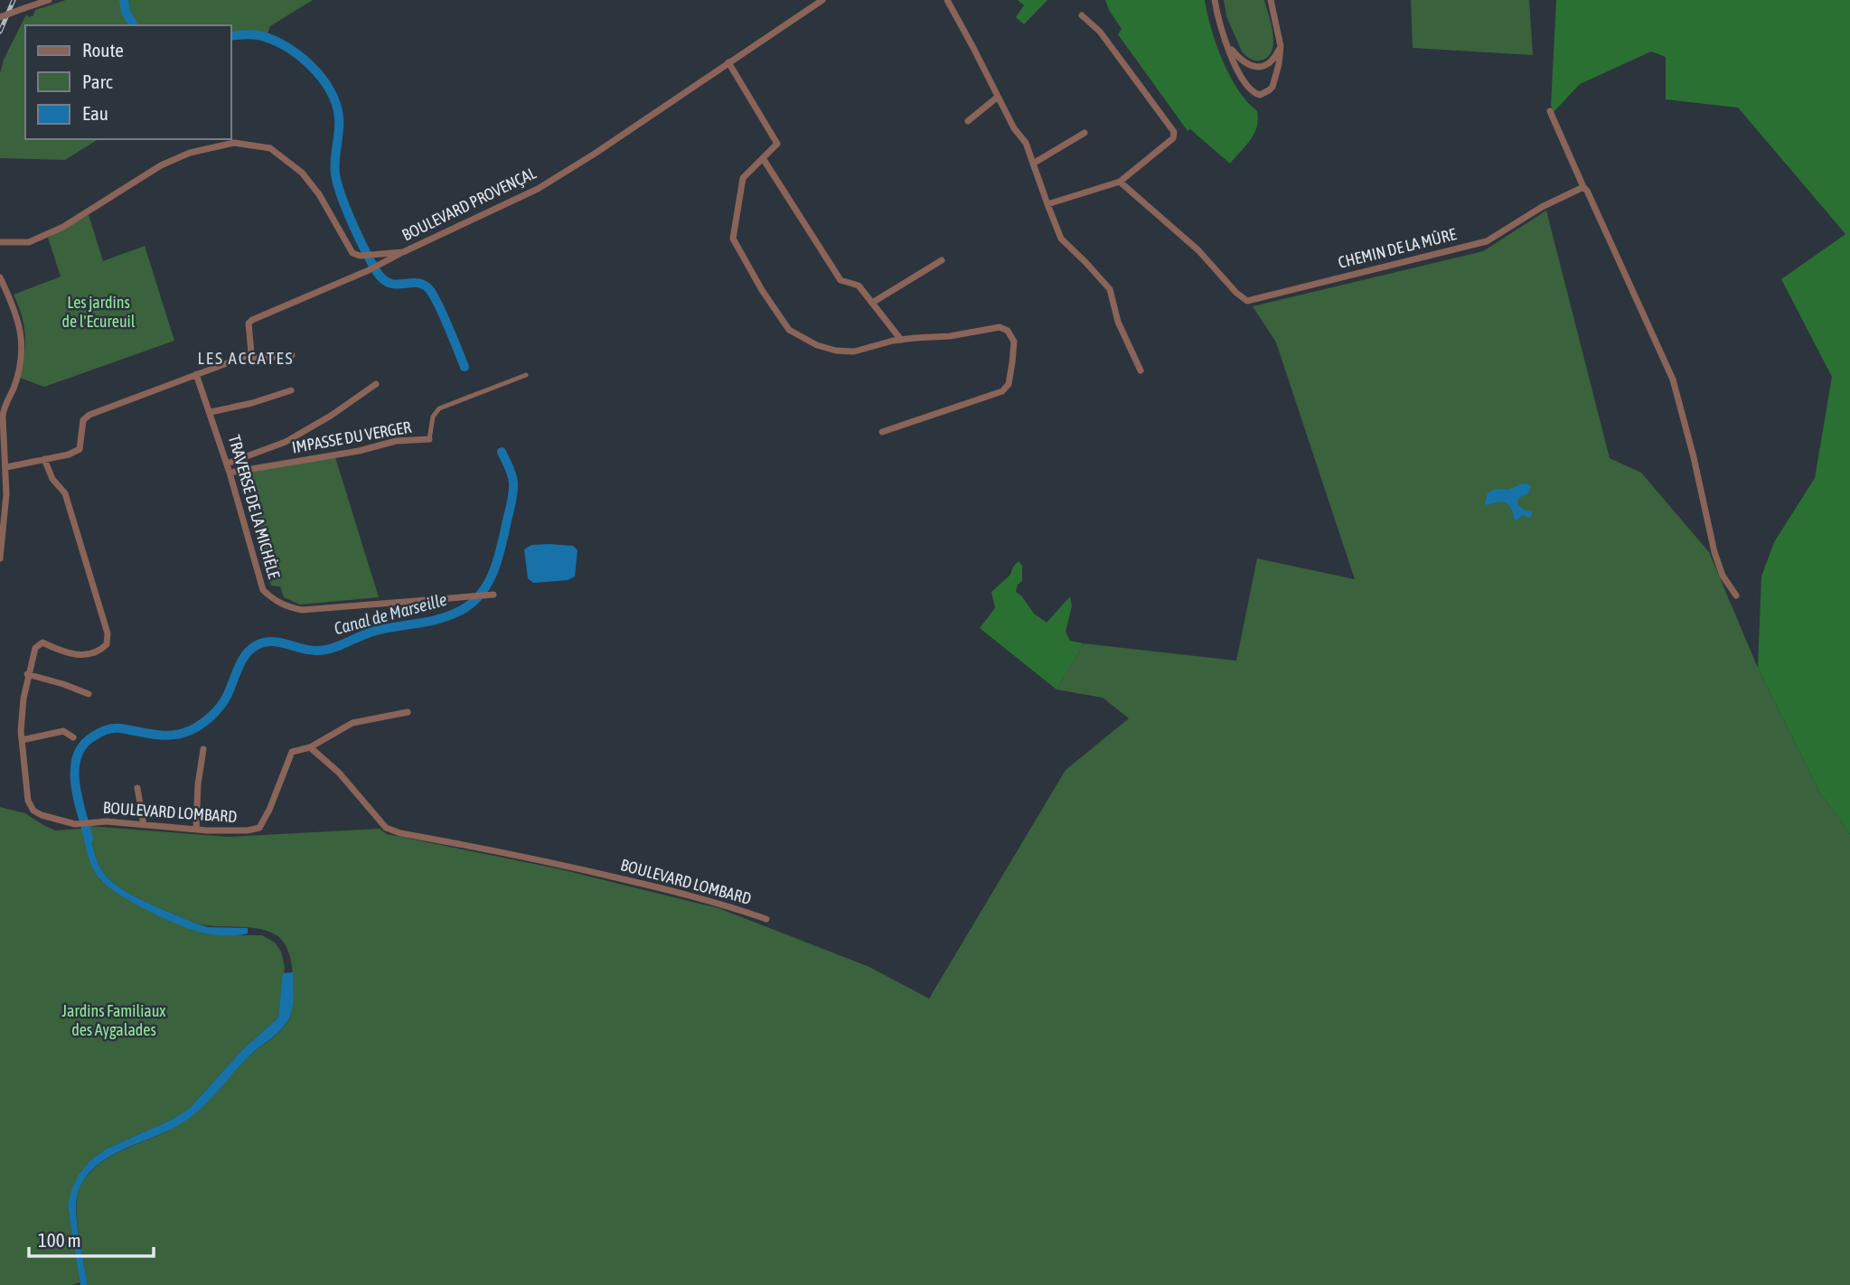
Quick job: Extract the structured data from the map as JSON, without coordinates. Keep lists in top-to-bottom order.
{
  "streets": {
    "street": [
      "BOULEVARD PROVENÇAL",
      "CHEMIN DE LA MÛRE",
      "IMPASSE DU VERGER",
      "TRAVERSE DE LA MICHÈLE",
      "BOULEVARD LOMBARD"
    ]
  },
  "crossings": [
    ["IMPASSE DU VERGER", "TRAVERSE DE LA MICHÈLE"]
  ],
  "districts": ["LES ACCATES"],
  "water": ["Canal de Marseille"],
  "parks": ["Les jardins de l'Ecureuil", "Jardins Familiaux des Aygalades"],
  "legend": ["Route", "Parc", "Eau"],
  "scale_bar": "100 m"
}
